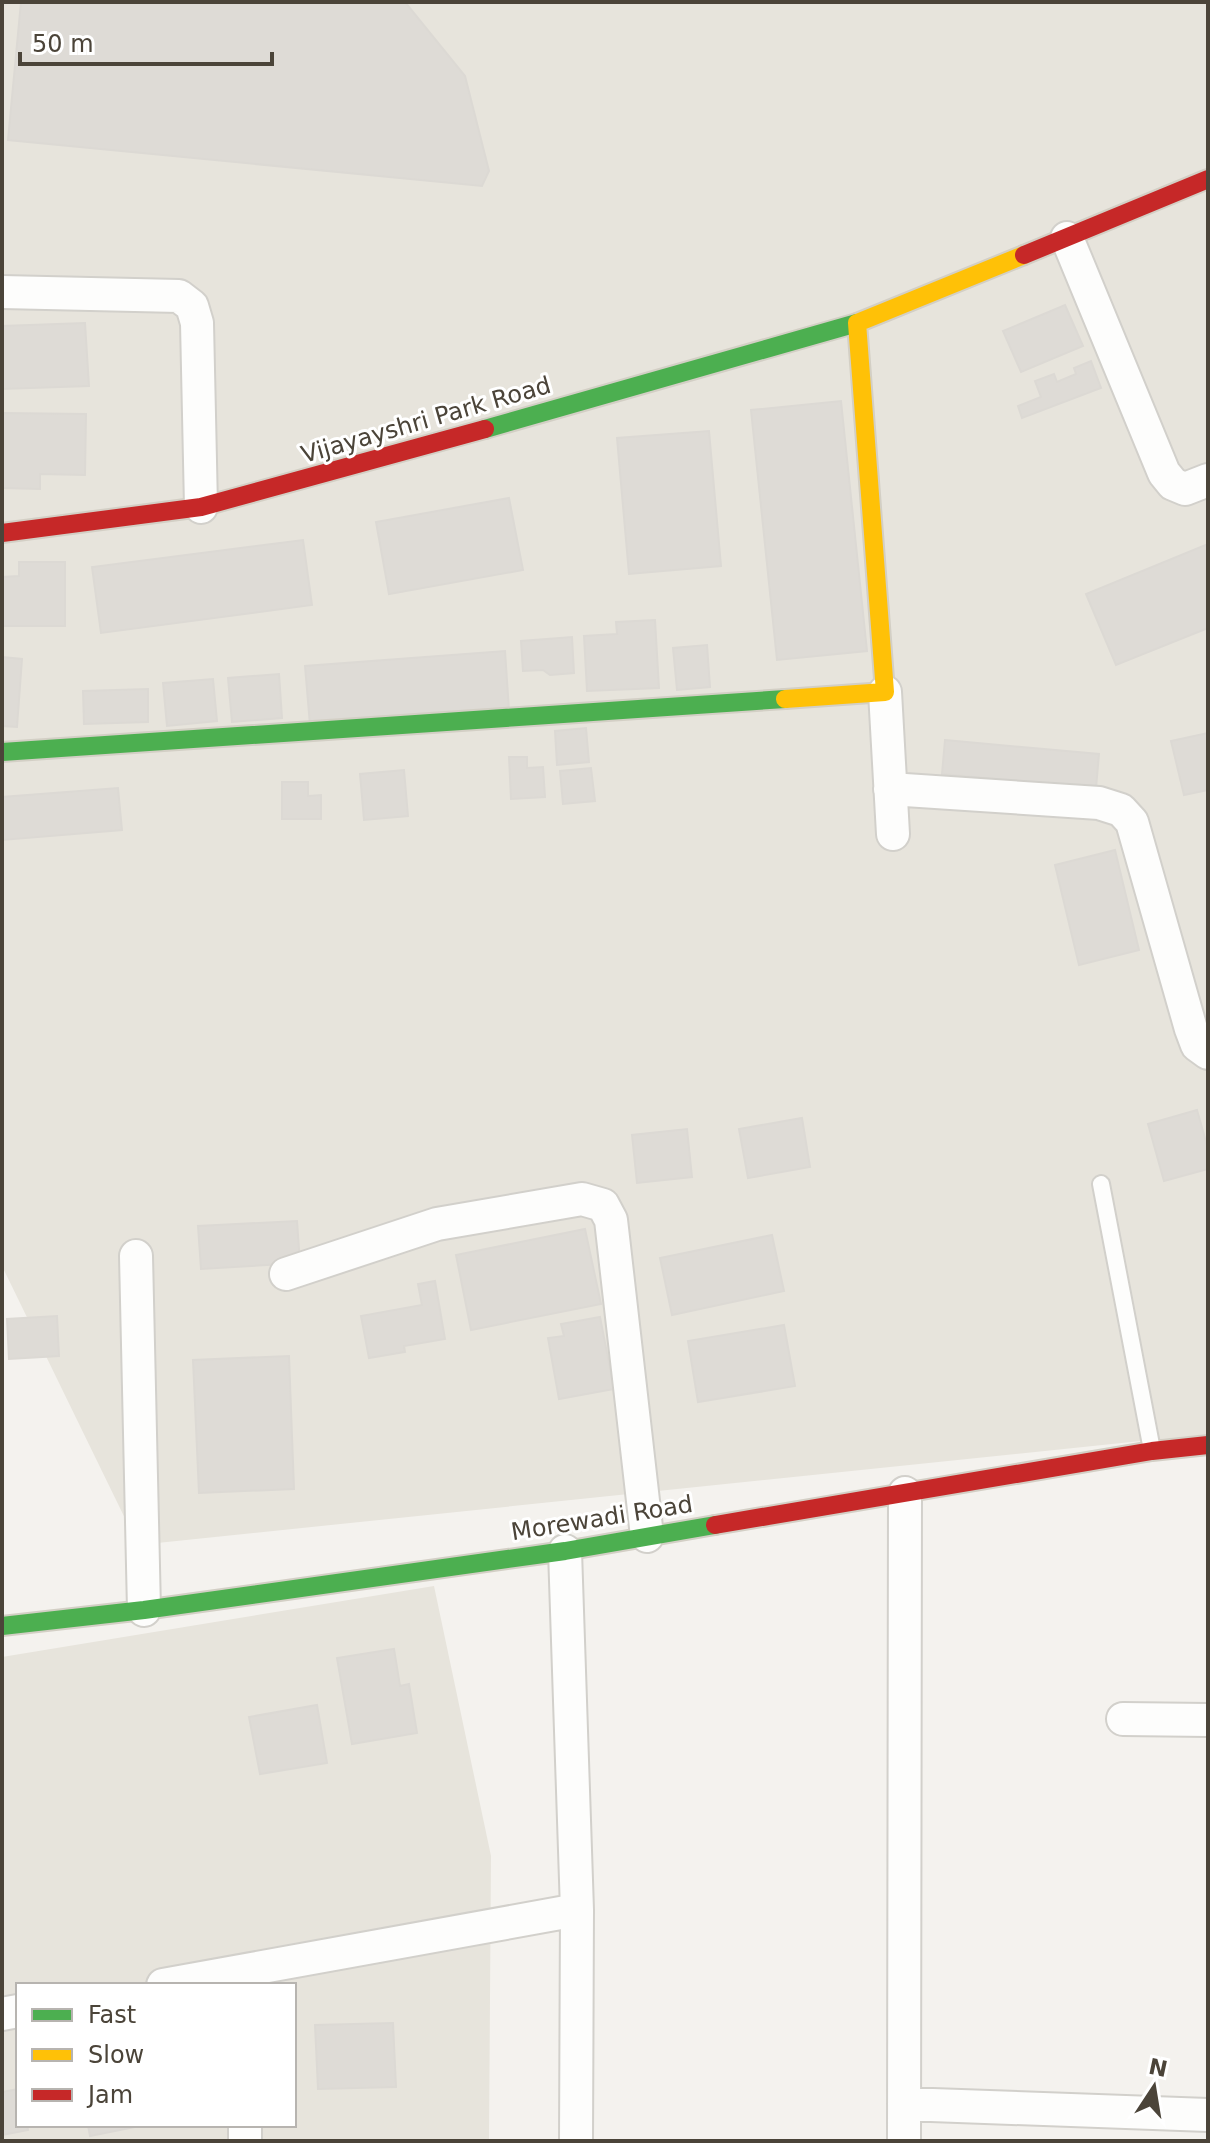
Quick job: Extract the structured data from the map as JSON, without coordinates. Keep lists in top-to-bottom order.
{
  "streets": {
    "street": ["Vijayayshri Park Road", "Morewadi Road"]
  },
  "legend": ["Fast", "Slow", "Jam"],
  "scale_bar": "50 m",
  "north": "top"
}
